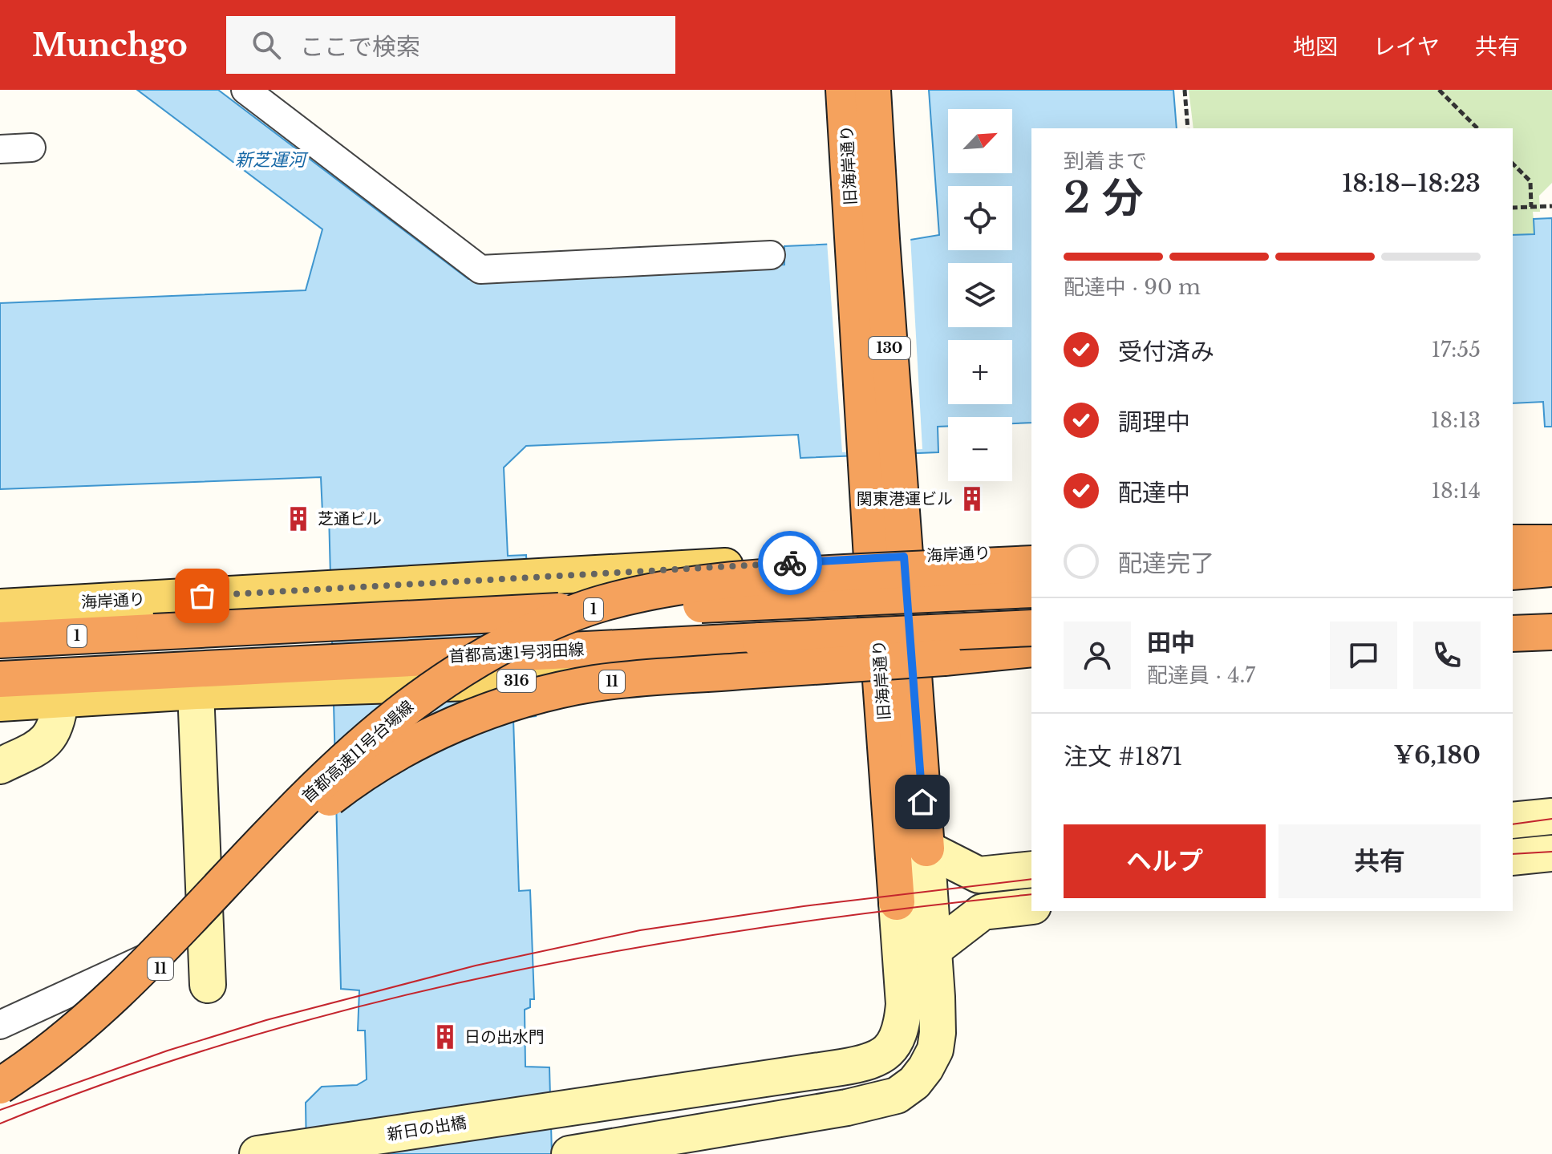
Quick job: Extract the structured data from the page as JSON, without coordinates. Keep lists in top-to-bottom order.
{
  "streets": {
    "highway": [
      "旧海岸通り",
      "130",
      "1",
      "首都高速1号羽田線",
      "11",
      "首都高速11号台場線"
    ],
    "main road": ["海岸通り", "316"],
    "street": ["新日の出橋"]
  },
  "crossings": [
    ["旧海岸通り", "海岸通り"],
    ["旧海岸通り", "316"],
    ["旧海岸通り", "11"],
    ["旧海岸通り", "首都高速11号台場線"],
    ["旧海岸通り", "新日の出橋"],
    ["316", "11"],
    ["316", "首都高速11号台場線"],
    ["11", "首都高速11号台場線"]
  ],
  "water": ["新芝運河"],
  "places": {
    "building": ["関東港運ビル", "芝通ビル", "日の出水門"]
  },
  "north": "top right",
  "page": {
    "header": "Munchgo",
    "search": "ここで検索",
    "nav": ["地図", "レイヤ", "共有"],
    "map_buttons": ["+", "−"],
    "heading": ["2 分", "到着まで", "18:18–18:23"],
    "panel": [
      "田中",
      "配達員 · 4.7",
      "注文 #1871",
      "¥6,180"
    ],
    "bar": "配達中 · 90 m",
    "list": [
      ["受付済み", "17:55"],
      ["調理中", "18:13"],
      ["配達中", "18:14"],
      "配達完了"
    ],
    "buttons": ["ヘルプ", "共有"]
  }
}
